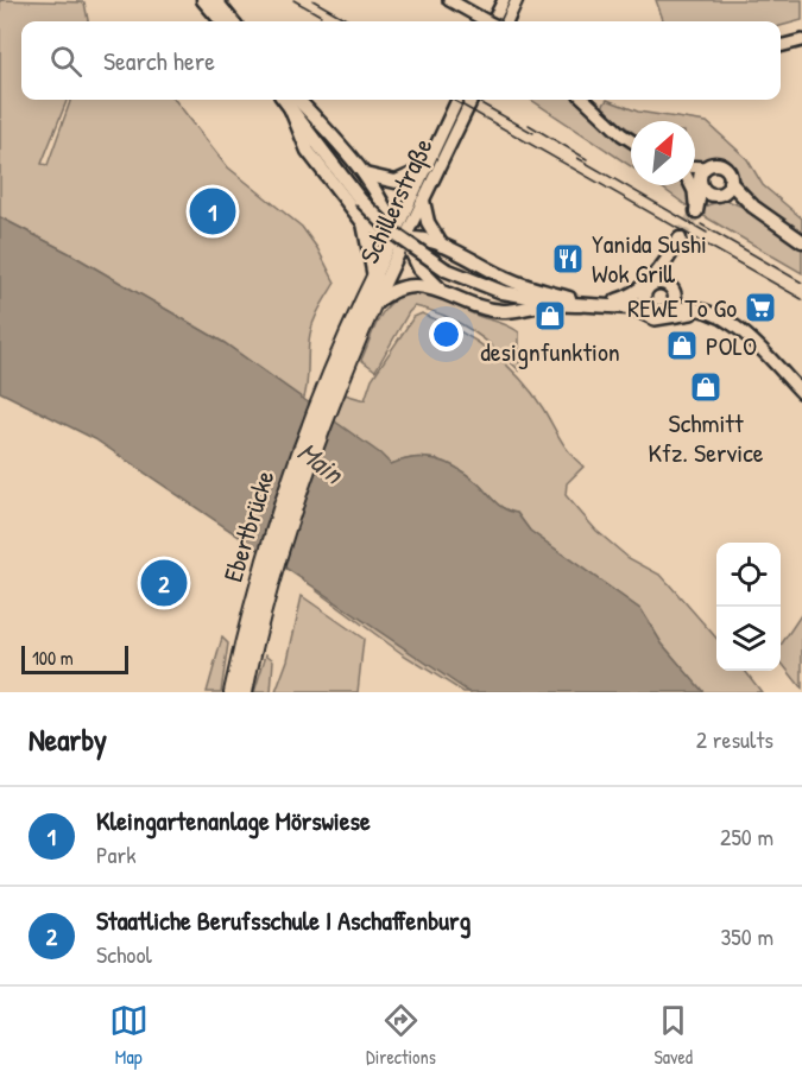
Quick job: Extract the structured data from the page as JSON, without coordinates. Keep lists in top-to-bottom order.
{
  "streets": {
    "highway": ["Schillerstraße", "Ebertbrücke"]
  },
  "crossings": [
    ["Schillerstraße", "Ebertbrücke"]
  ],
  "water": ["Main"],
  "places": {
    "restaurant": ["Yanida Sushi Wok Grill"],
    "supermarket": ["REWE To Go"],
    "shop": ["designfunktion", "POLO", "Schmitt Kfz. Service"]
  },
  "scale_bar": "100 m",
  "north": "top right",
  "page": {
    "search": "Search here",
    "pins": ["1", "2"],
    "scale": "100 m",
    "heading": ["Nearby", "2 results"],
    "list": [
      {
        "mark": "1",
        "name": "Kleingartenanlage Mörswiese",
        "note": "Park",
        "value": "250 m"
      },
      {
        "mark": "2",
        "name": "Staatliche Berufsschule I Aschaffenburg",
        "note": "School",
        "value": "350 m"
      }
    ],
    "nav": ["Map", "Directions", "Saved"]
  }
}
